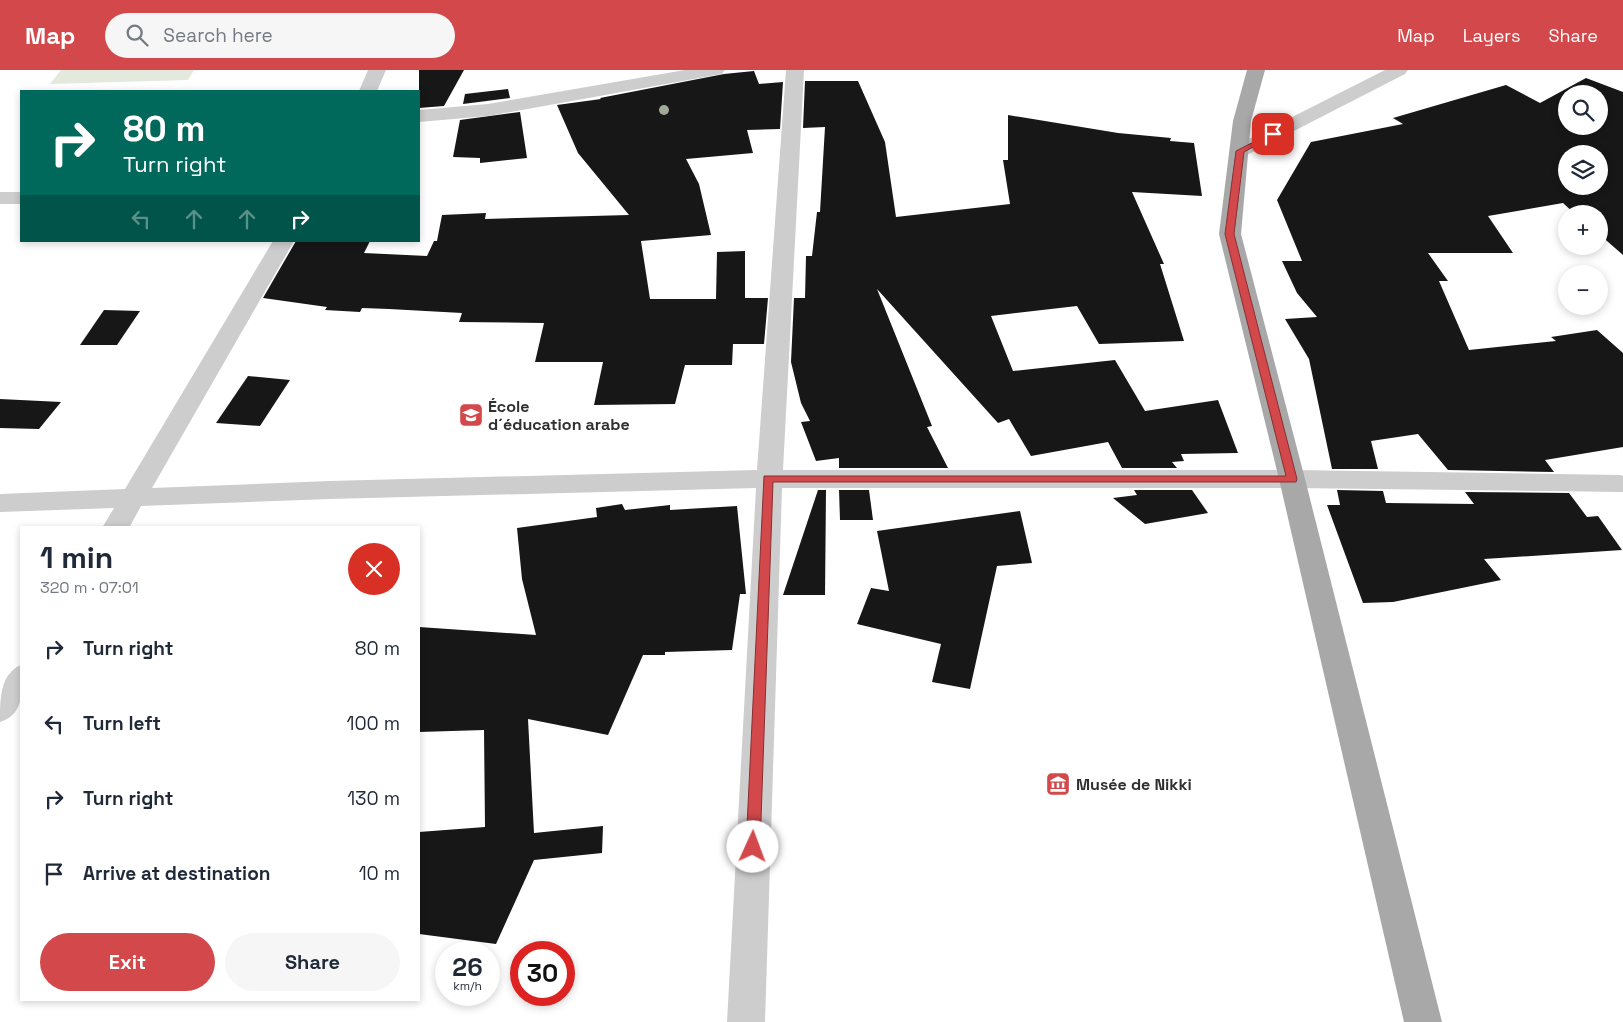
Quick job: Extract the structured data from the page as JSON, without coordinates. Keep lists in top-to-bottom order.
{
  "places": {
    "school or university": ["École d´éducation arabe"],
    "museum": ["Musée de Nikki"]
  },
  "page": {
    "header": "Map",
    "search": "Search here",
    "nav": ["Map", "Layers", "Share"],
    "map_buttons": ["+", "−"],
    "turn": ["80 m", "Turn right"],
    "heading": ["1 min", "320 m · 07:01"],
    "list": [
      {
        "name": "Turn right",
        "value": "80 m"
      },
      {
        "name": "Turn left",
        "value": "100 m"
      },
      {
        "name": "Turn right",
        "value": "130 m"
      },
      {
        "name": "Arrive at destination",
        "value": "10 m"
      }
    ],
    "buttons": ["Exit", "Share"],
    "speed": "26 km/h",
    "limit": "30"
  }
}
